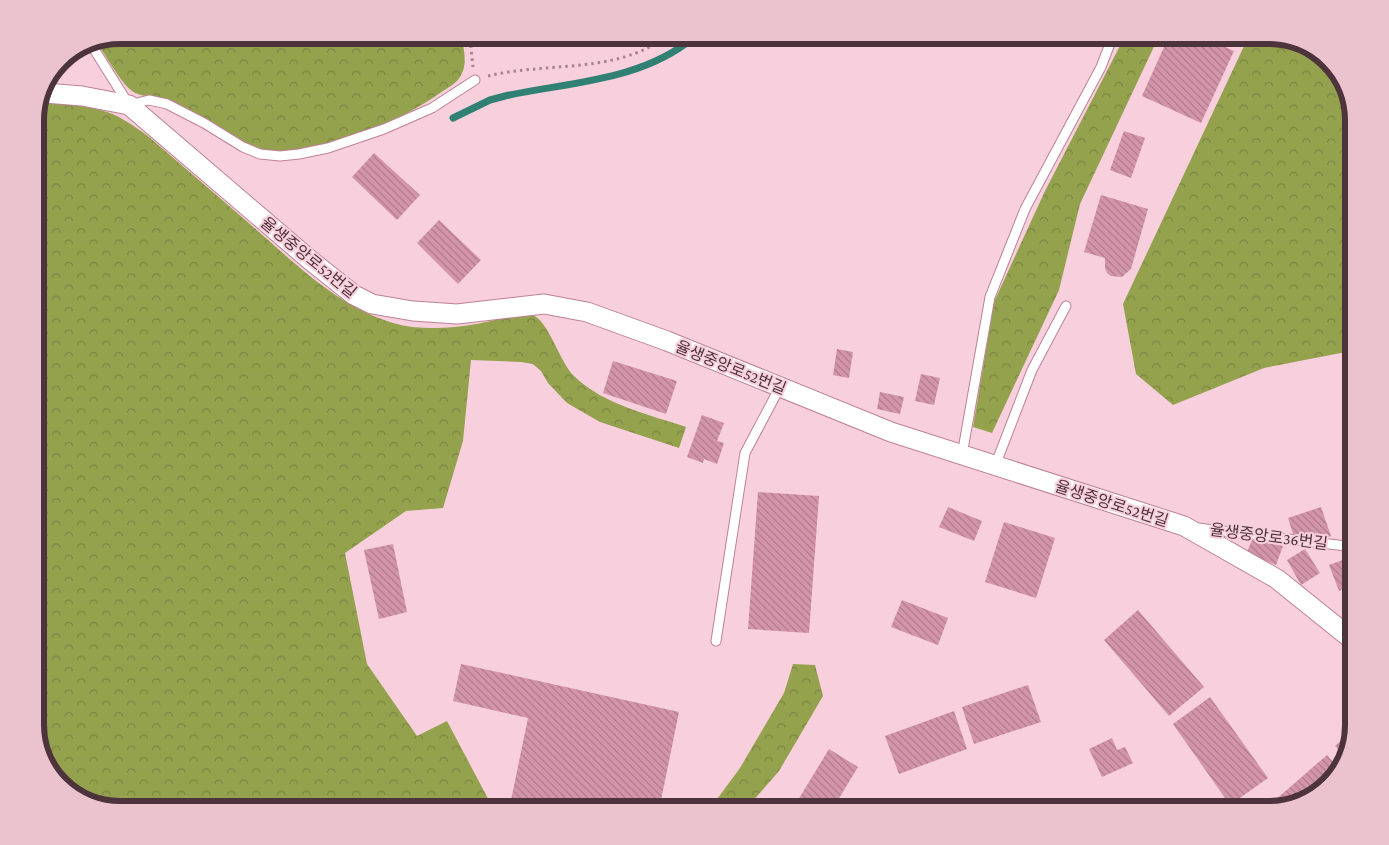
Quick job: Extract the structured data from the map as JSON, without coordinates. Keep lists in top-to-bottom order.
{
  "streets": {
    "street": ["율생중앙로52번길"],
    "lane": ["율생중앙로36번길"]
  },
  "crossings": [
    ["율생중앙로52번길", "율생중앙로36번길"]
  ]
}
